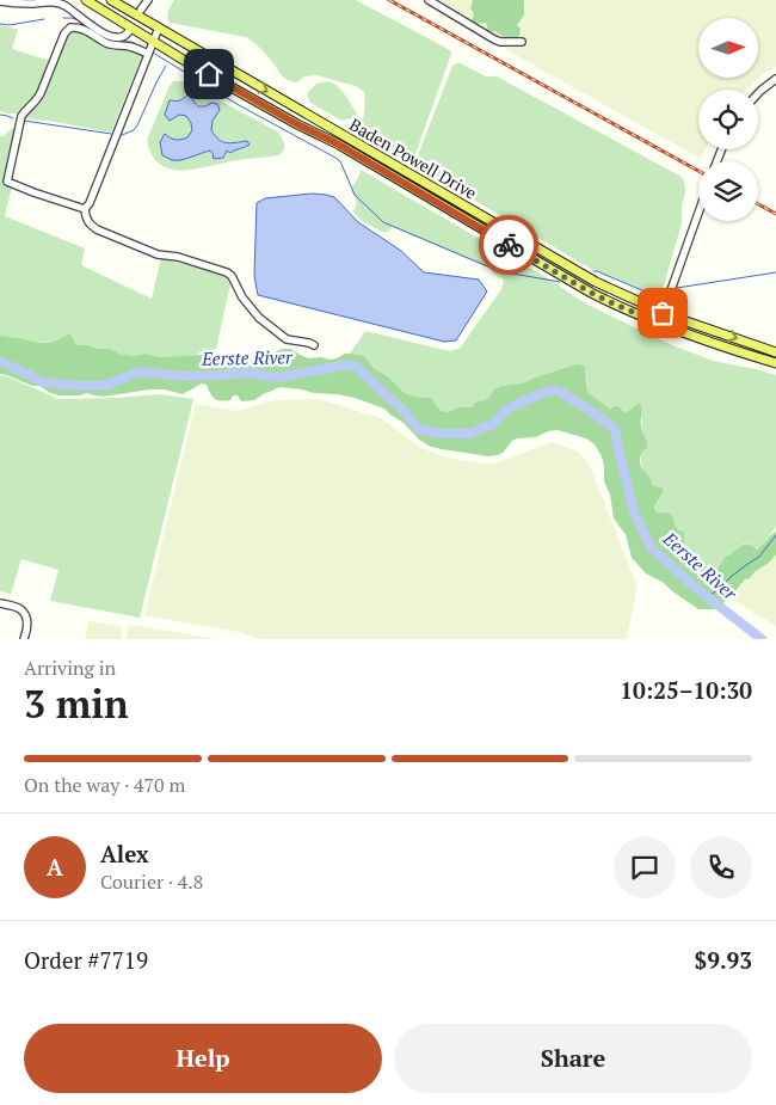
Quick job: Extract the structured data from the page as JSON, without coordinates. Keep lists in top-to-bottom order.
{
  "streets": {
    "main road": ["Baden Powell Drive"]
  },
  "water": ["Eerste River"],
  "north": "right",
  "page": {
    "heading": ["3 min", "Arriving in", "10:25–10:30"],
    "panel": [
      "Alex",
      "Courier · 4.8",
      "Order #7719",
      "$9.93"
    ],
    "bar": "On the way · 470 m",
    "round": "A",
    "buttons": ["Help", "Share"]
  }
}
